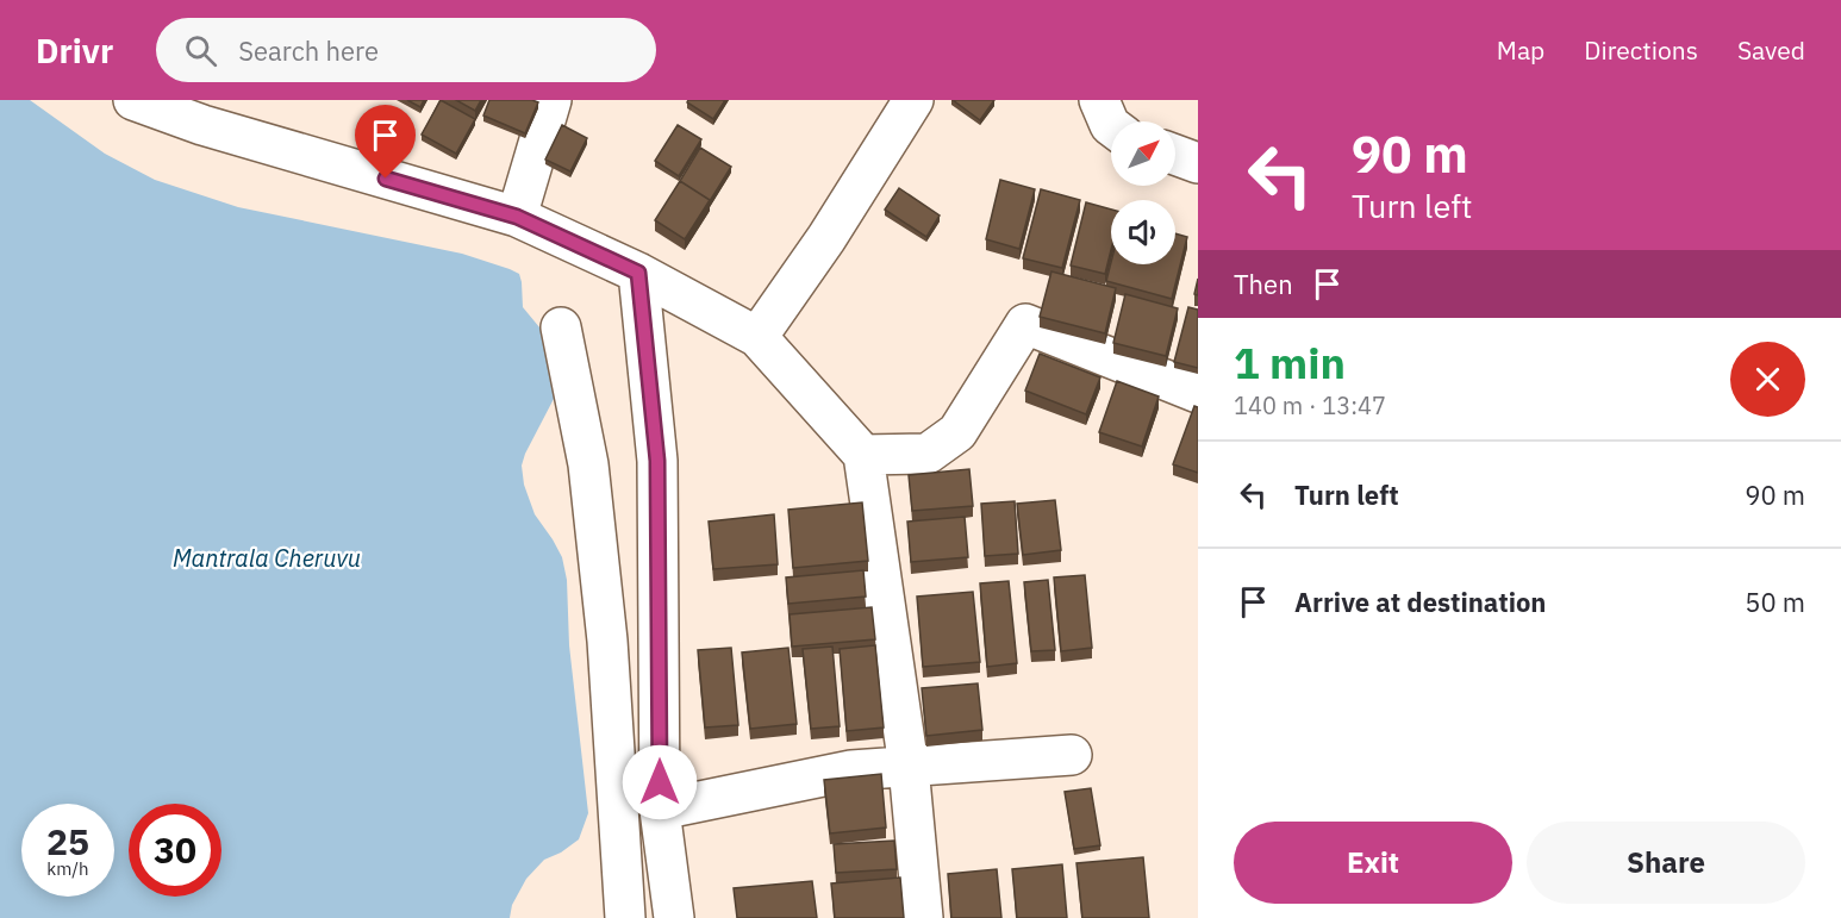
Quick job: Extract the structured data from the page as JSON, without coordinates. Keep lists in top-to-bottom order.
{
  "water": ["Mantrala Cheruvu"],
  "north": "top right",
  "page": {
    "header": "Drivr",
    "search": "Search here",
    "nav": ["Map", "Directions", "Saved"],
    "turn": ["90 m", "Turn left"],
    "then": "Then",
    "heading": ["1 min", "140 m · 13:47"],
    "list": [
      {
        "name": "Turn left",
        "value": "90 m"
      },
      {
        "name": "Arrive at destination",
        "value": "50 m"
      }
    ],
    "speed": "25 km/h",
    "limit": "30",
    "buttons": ["Exit", "Share"]
  }
}
